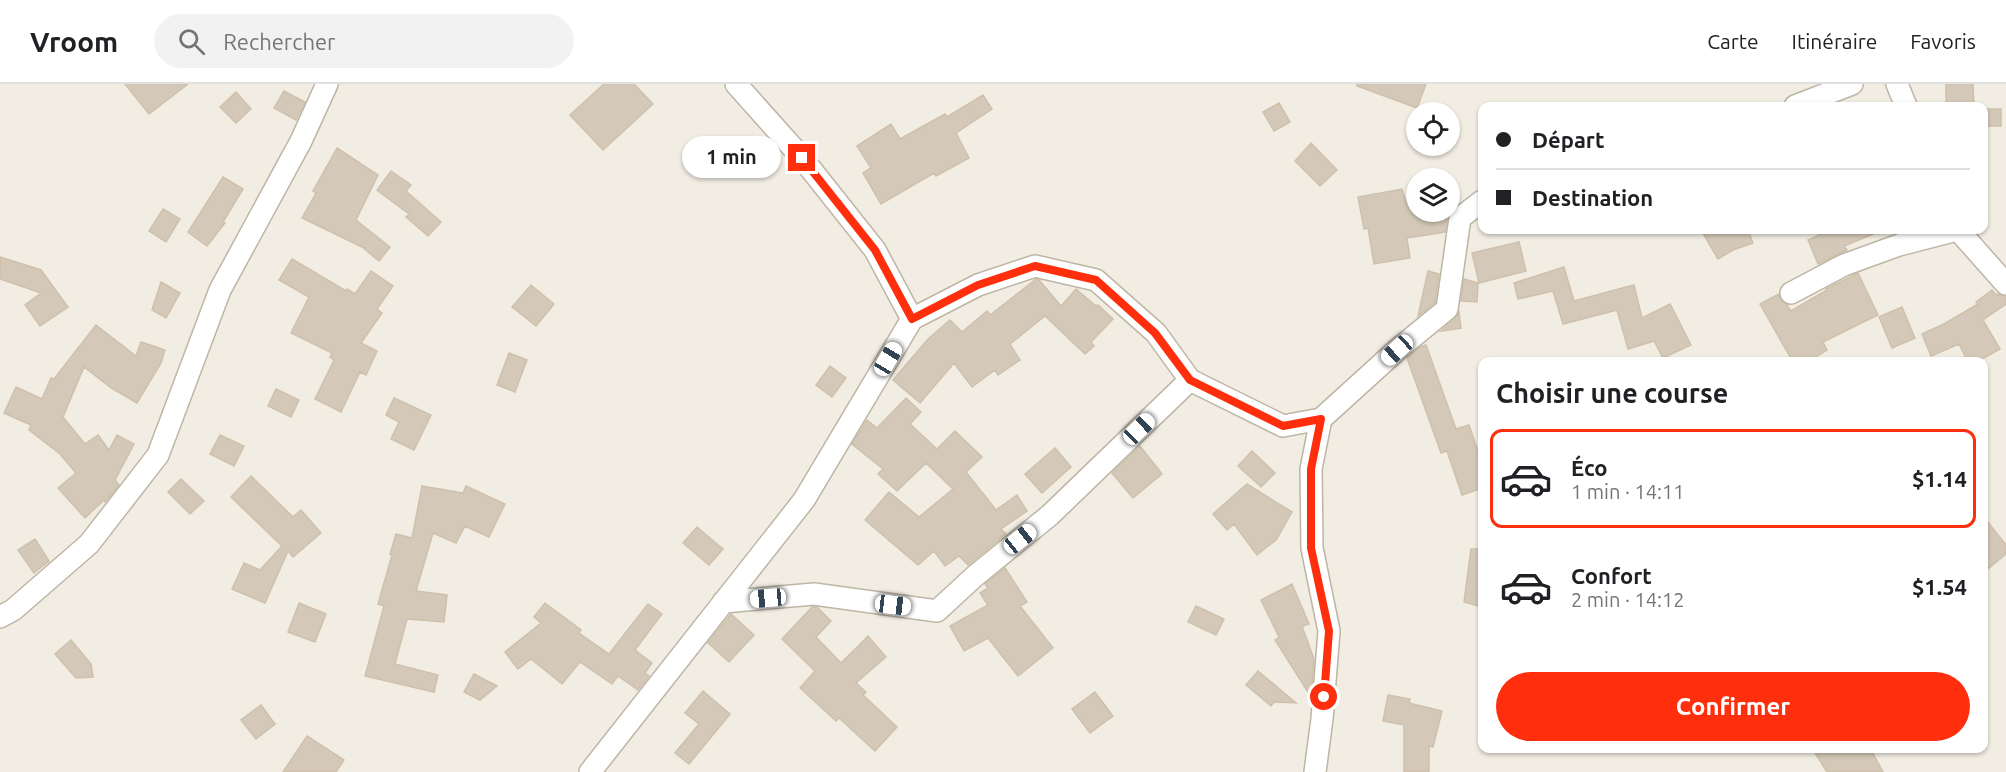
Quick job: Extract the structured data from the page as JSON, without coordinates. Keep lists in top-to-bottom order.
{
  "page": {
    "header": "Vroom",
    "search": "Rechercher",
    "nav": ["Carte", "Itinéraire", "Favoris"],
    "banner": ["Départ", "Destination"],
    "bubble": "1 min",
    "heading": "Choisir une course",
    "list": [
      {
        "name": "Éco",
        "note": "1 min · 14:11",
        "value": "$1.14"
      },
      {
        "name": "Confort",
        "note": "2 min · 14:12",
        "value": "$1.54"
      }
    ],
    "buttons": "Confirmer"
  }
}
